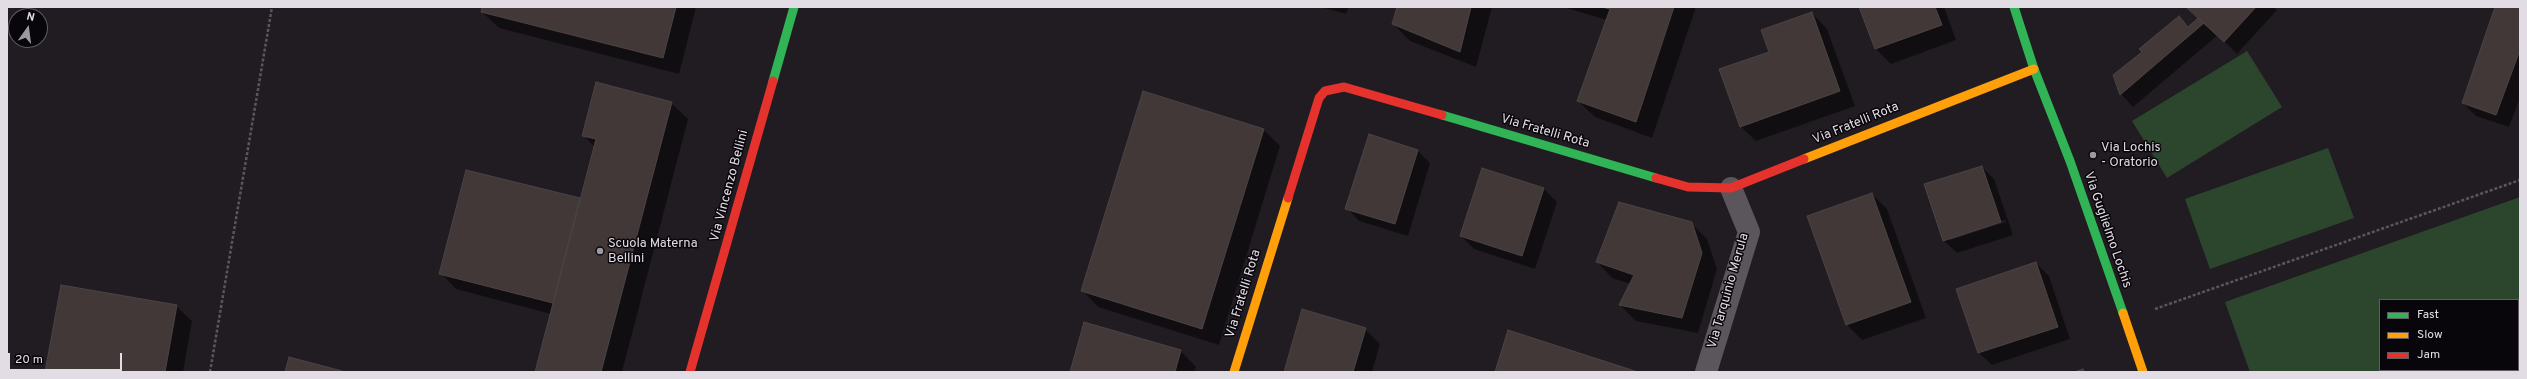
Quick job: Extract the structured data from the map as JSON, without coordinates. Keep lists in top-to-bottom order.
{
  "streets": {
    "street": [
      "Via Fratelli Rota",
      "Via Vincenzo Bellini",
      "Via Guglielmo Lochis",
      "Via Tarquinio Merula"
    ]
  },
  "crossings": [
    ["Via Fratelli Rota", "Via Guglielmo Lochis"],
    ["Via Fratelli Rota", "Via Tarquinio Merula"]
  ],
  "places": ["Via Lochis - Oratorio", "Scuola Materna Bellini"],
  "legend": ["Fast", "Slow", "Jam"],
  "scale_bar": "20 m",
  "north": "top"
}
